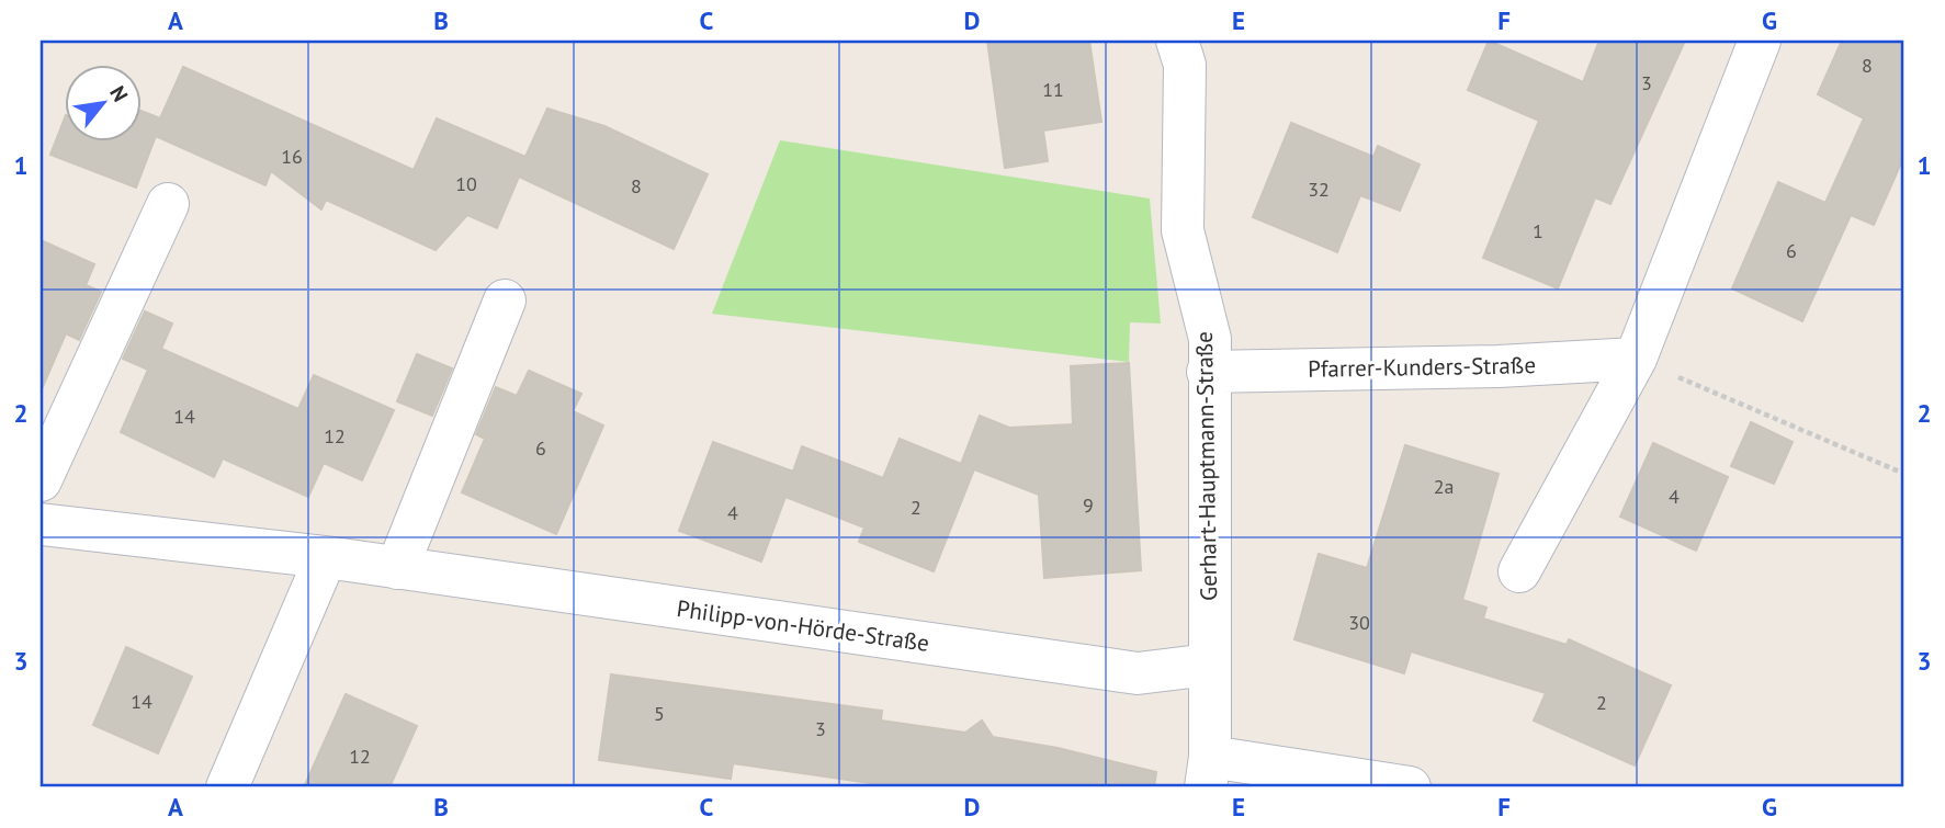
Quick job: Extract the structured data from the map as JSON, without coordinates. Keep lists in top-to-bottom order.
{
  "streets": {
    "street": ["Pfarrer-Kunders-Straße", "Gerhart-Hauptmann-Straße", "Philipp-von-Hörde-Straße"]
  },
  "crossings": [
    ["Pfarrer-Kunders-Straße", "Gerhart-Hauptmann-Straße"],
    ["Gerhart-Hauptmann-Straße", "Philipp-von-Hörde-Straße"]
  ],
  "house_numbers": [
    "8",
    "3",
    "11",
    "16",
    "10",
    "8",
    "32",
    "1",
    "6",
    "14",
    "12",
    "6",
    "2a",
    "4",
    "9",
    "2",
    "4",
    "30",
    "14",
    "2",
    "5",
    "3",
    "12"
  ],
  "north": "top right",
  "grid": {
    "columns": [
      "A",
      "B",
      "C",
      "D",
      "E",
      "F",
      "G"
    ],
    "rows": ["1", "2", "3"]
  }
}
